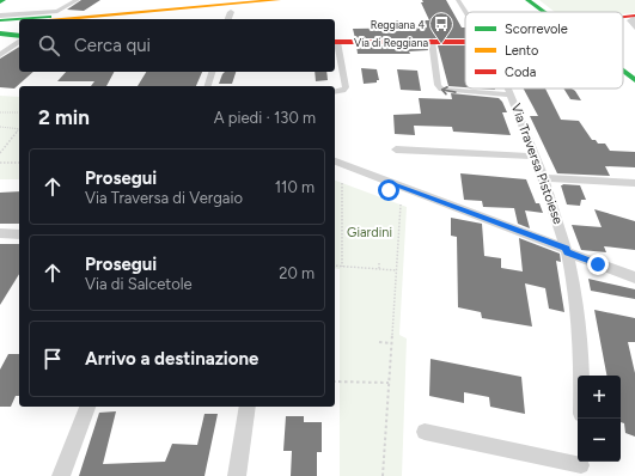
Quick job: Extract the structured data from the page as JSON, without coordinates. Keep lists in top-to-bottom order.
{
  "streets": {
    "main road": ["Via di Reggiana"],
    "street": ["Via Traversa Pistoiese"]
  },
  "parks": ["Giardini"],
  "places": {
    "bus stop": ["Reggiana 4"]
  },
  "legend": ["Scorrevole", "Lento", "Coda"],
  "page": {
    "search": "Cerca qui",
    "heading": ["2 min", "A piedi · 130 m"],
    "list": [
      ["Prosegui", "Via Traversa di Vergaio", "110 m"],
      ["Prosegui", "Via di Salcetole", "20 m"],
      "Arrivo a destinazione"
    ],
    "map_buttons": ["+", "−"]
  }
}
